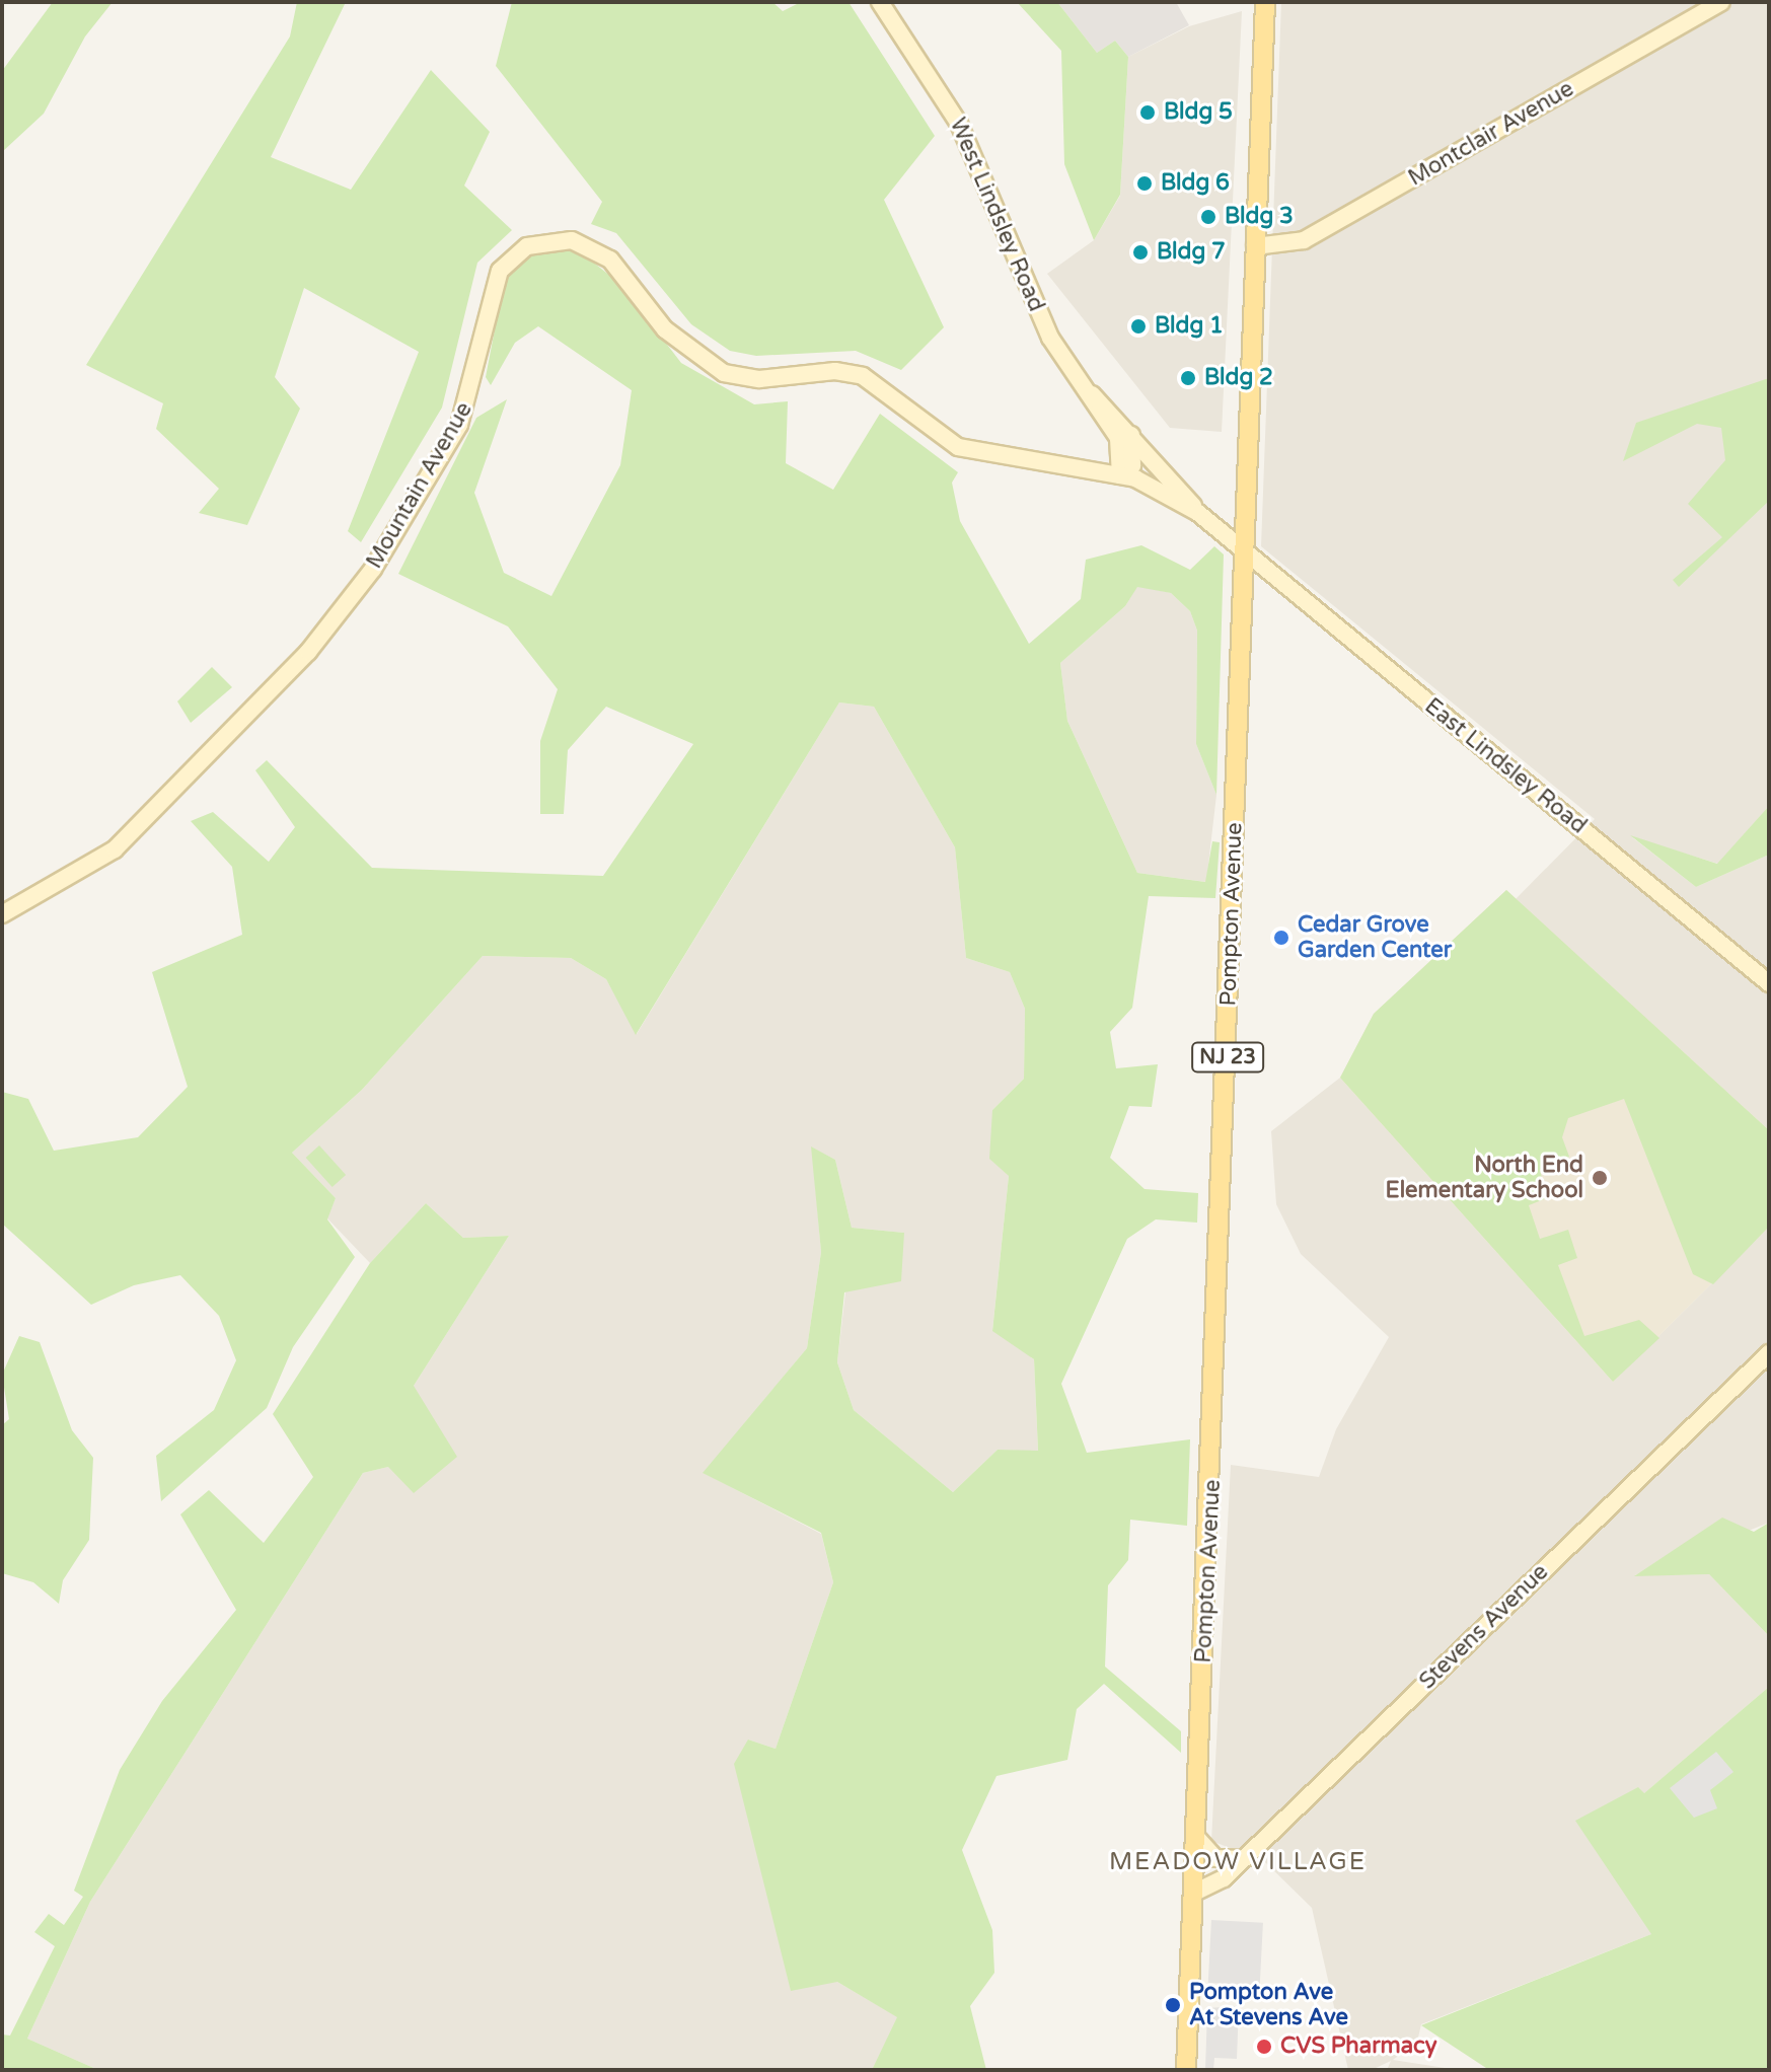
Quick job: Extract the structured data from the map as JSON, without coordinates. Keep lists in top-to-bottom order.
{
  "streets": {
    "main road": ["Pompton Avenue", "NJ 23"],
    "street": [
      "Montclair Avenue",
      "West Lindsley Road",
      "Mountain Avenue",
      "East Lindsley Road",
      "Stevens Avenue"
    ]
  },
  "crossings": [
    ["Montclair Avenue", "Pompton Avenue"],
    ["West Lindsley Road", "Mountain Avenue"],
    ["East Lindsley Road", "Pompton Avenue"],
    ["Pompton Avenue", "Stevens Avenue"]
  ],
  "districts": ["MEADOW VILLAGE"],
  "places": [
    "Bldg 5",
    "Bldg 6",
    "Bldg 3",
    "Bldg 7",
    "Bldg 1",
    "Bldg 2",
    "Cedar Grove Garden Center",
    "North End Elementary School",
    "Pompton Ave At Stevens Ave",
    "CVS Pharmacy"
  ]
}
